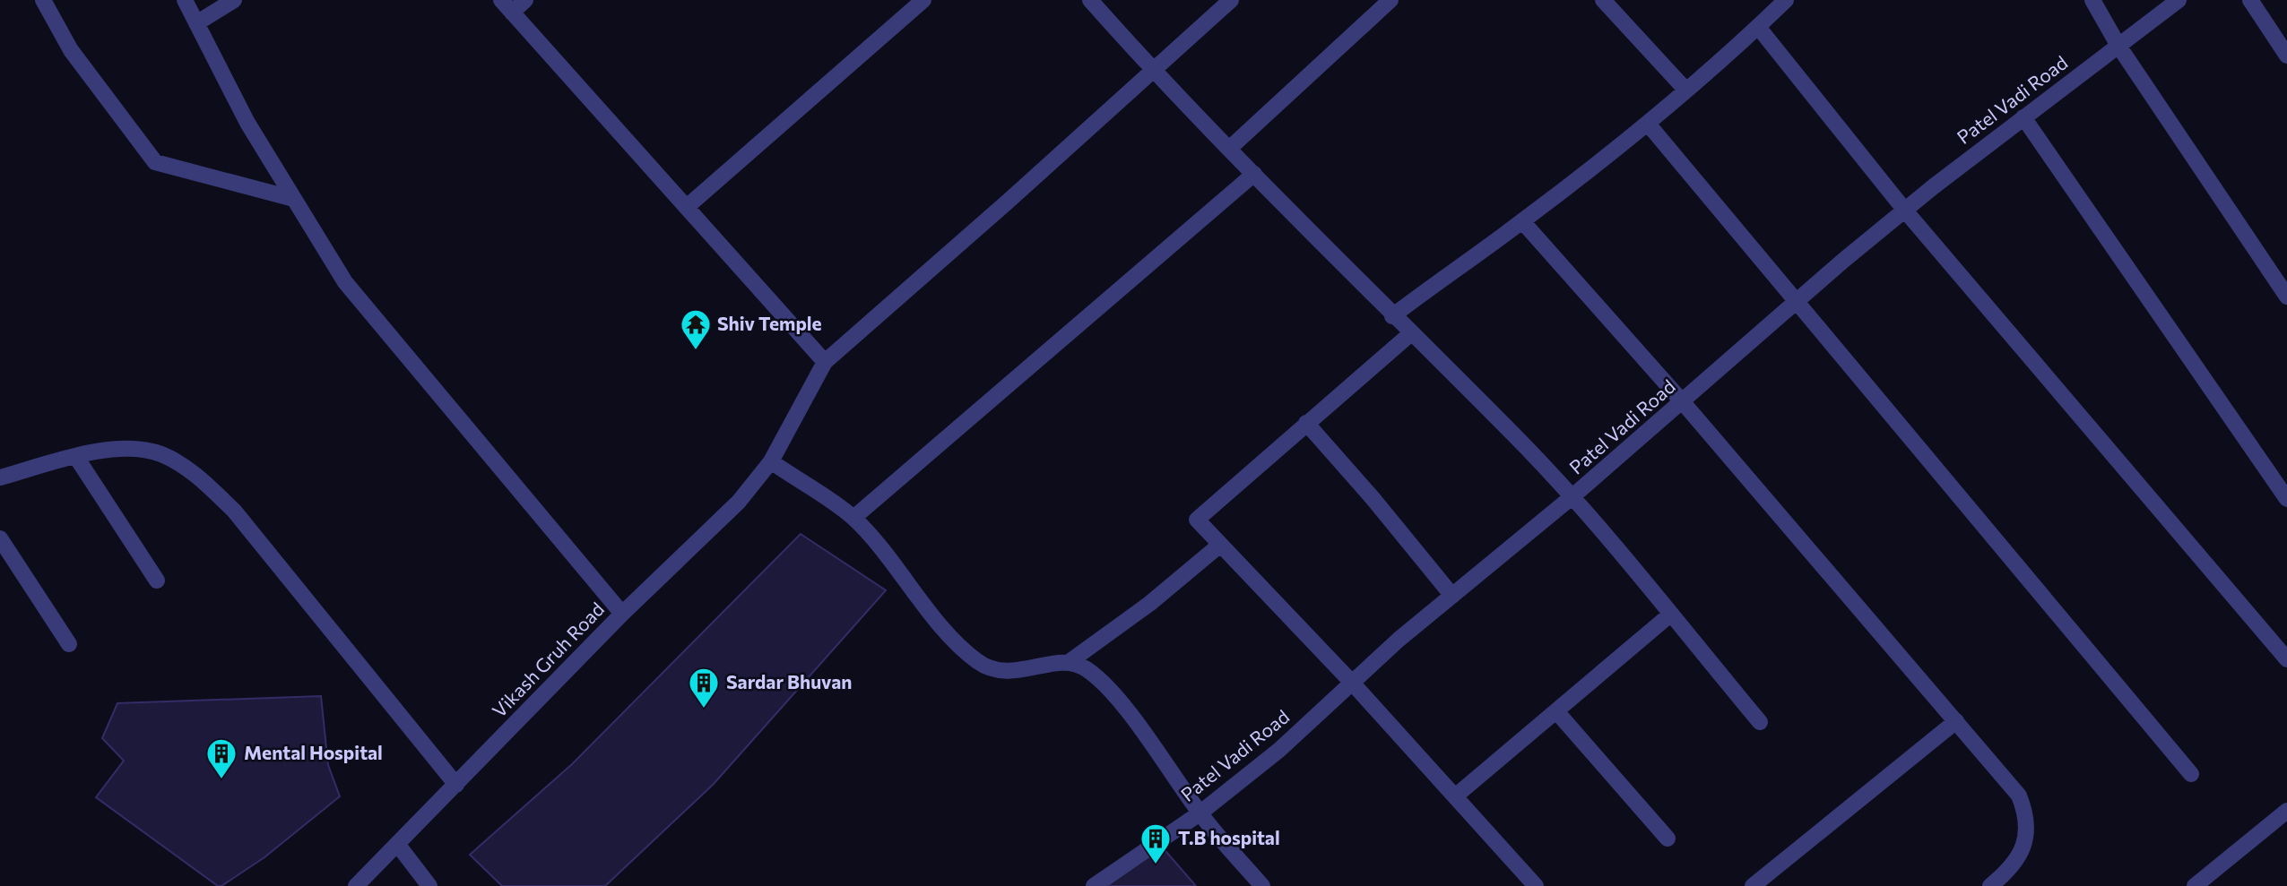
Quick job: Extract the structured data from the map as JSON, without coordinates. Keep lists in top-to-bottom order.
{
  "streets": {
    "street": ["Patel Vadi Road", "Vikash Gruh Road"]
  },
  "places": {
    "temple": ["Shiv Temple"],
    "building": ["Sardar Bhuvan", "Mental Hospital", "T.B hospital"]
  }
}
